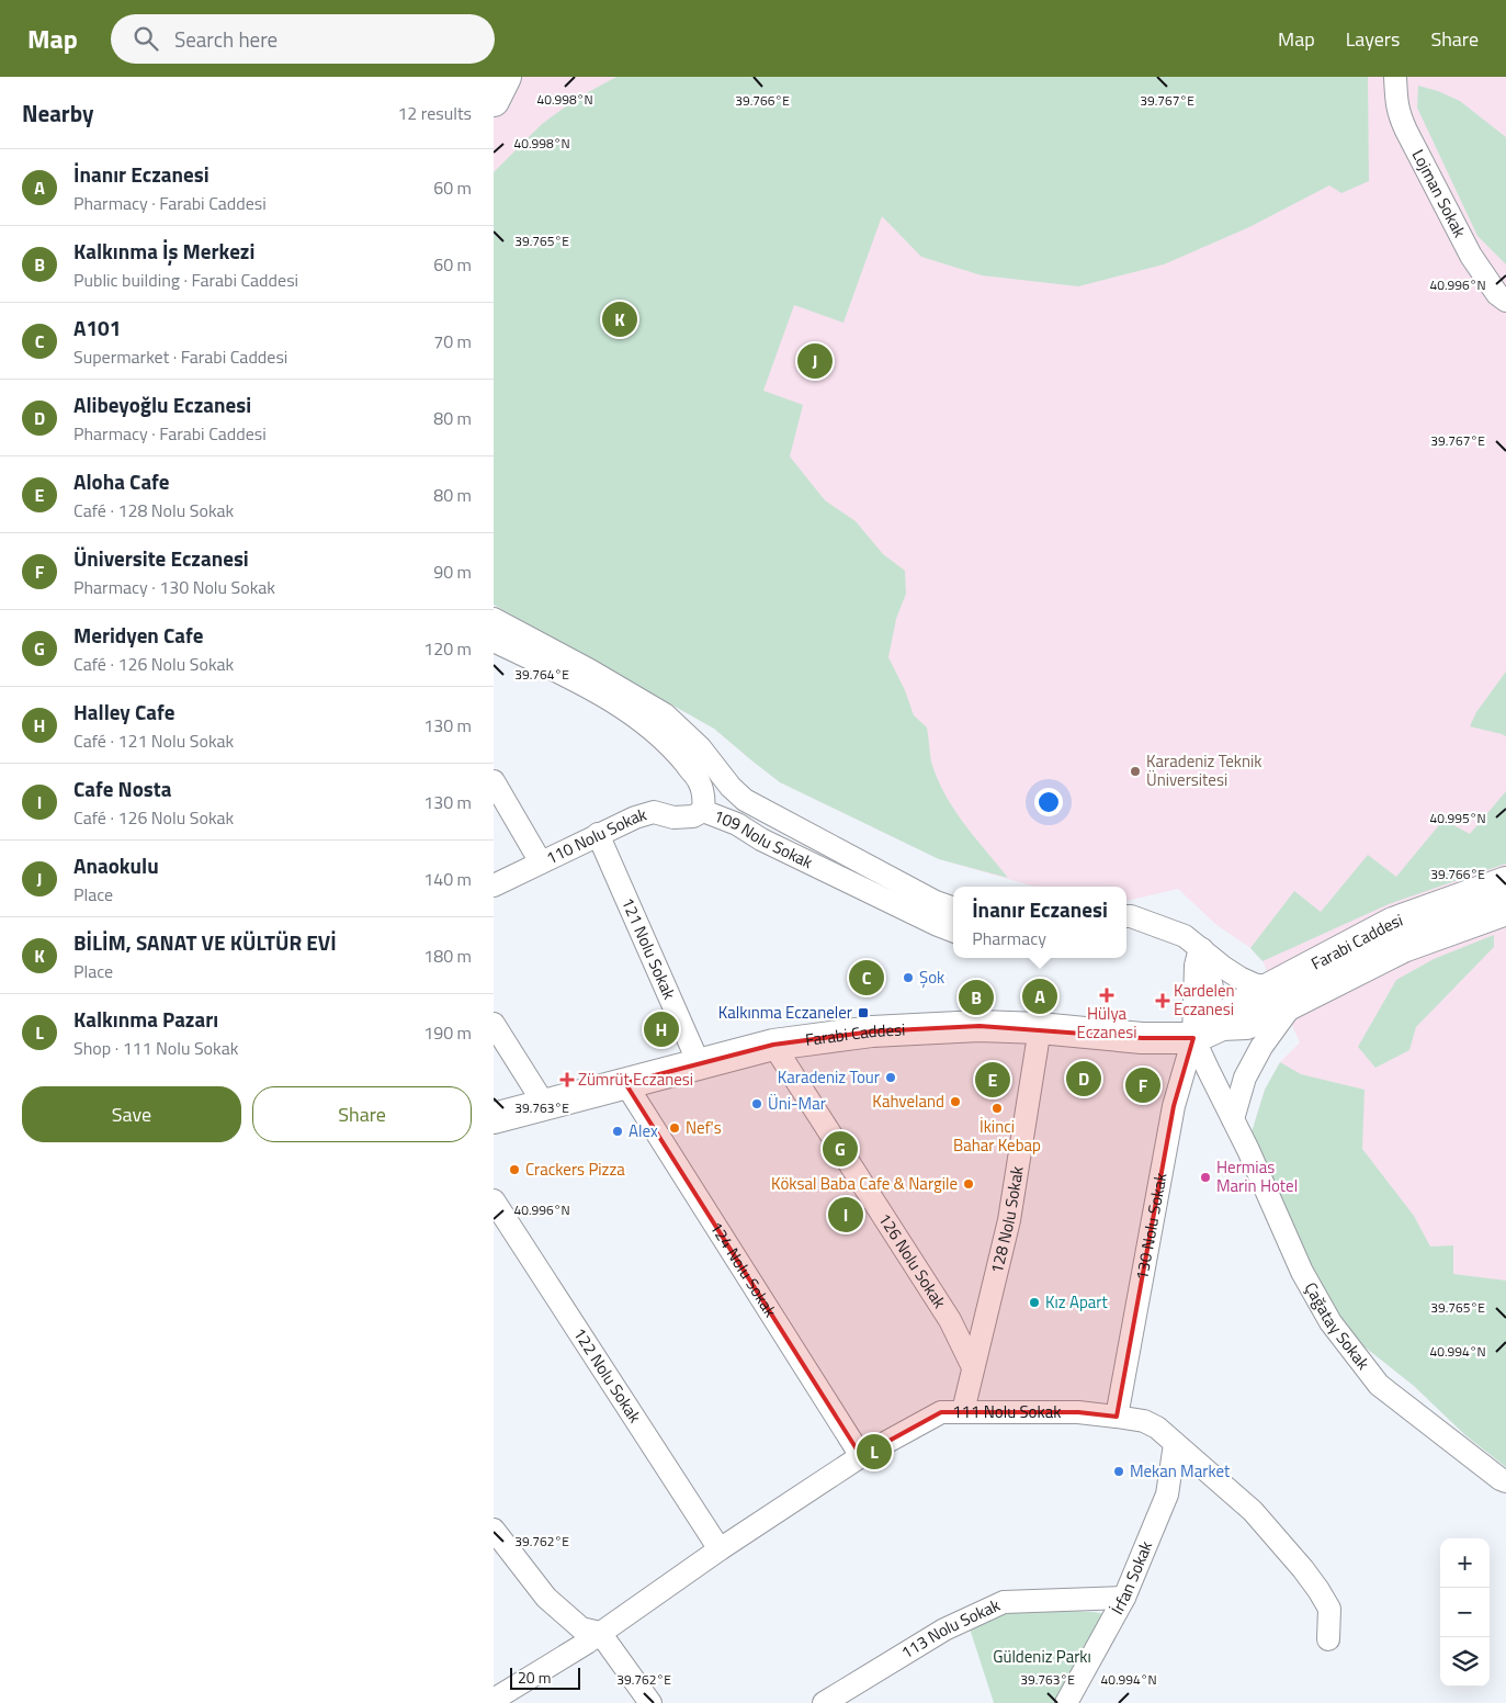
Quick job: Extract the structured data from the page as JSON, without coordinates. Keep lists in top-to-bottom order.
{
  "streets": {
    "street": [
      "Lojman Sokak",
      "110 Nolu Sokak",
      "109 Nolu Sokak",
      "Farabi Caddesi",
      "121 Nolu Sokak",
      "128 Nolu Sokak",
      "130 Nolu Sokak",
      "126 Nolu Sokak",
      "124 Nolu Sokak",
      "Çağatay Sokak",
      "122 Nolu Sokak",
      "111 Nolu Sokak",
      "İrfan Sokak",
      "113 Nolu Sokak"
    ]
  },
  "crossings": [
    ["110 Nolu Sokak", "109 Nolu Sokak"],
    ["110 Nolu Sokak", "121 Nolu Sokak"],
    ["Farabi Caddesi", "121 Nolu Sokak"],
    ["Farabi Caddesi", "128 Nolu Sokak"],
    ["Farabi Caddesi", "130 Nolu Sokak"],
    ["Farabi Caddesi", "126 Nolu Sokak"],
    ["Farabi Caddesi", "124 Nolu Sokak"],
    ["Farabi Caddesi", "Çağatay Sokak"],
    ["128 Nolu Sokak", "126 Nolu Sokak"],
    ["128 Nolu Sokak", "111 Nolu Sokak"],
    ["130 Nolu Sokak", "Çağatay Sokak"],
    ["130 Nolu Sokak", "111 Nolu Sokak"],
    ["124 Nolu Sokak", "111 Nolu Sokak"],
    ["122 Nolu Sokak", "111 Nolu Sokak"],
    ["111 Nolu Sokak", "İrfan Sokak"],
    ["İrfan Sokak", "113 Nolu Sokak"]
  ],
  "parks": ["Güldeniz Parkı"],
  "places": {
    "other": [
      "Karadeniz Teknik Üniversitesi",
      "Şok",
      "Karadeniz Tour",
      "Kahveland",
      "Üni-Mar",
      "İkinci Bahar Kebap",
      "Nef's",
      "Alex",
      "Crackers Pizza",
      "Hermias Marin Hotel",
      "Köksal Baba Cafe & Nargile",
      "Kız Apart",
      "Mekan Market"
    ],
    "health": ["Hülya Eczanesi", "Kardelen Eczanesi", "Zümrüt Eczanesi"],
    "transit": ["Kalkınma Eczaneler"]
  },
  "scale_bar": "20 m",
  "page": {
    "header": "Map",
    "search": "Search here",
    "nav": ["Map", "Layers", "Share"],
    "heading": ["Nearby", "12 results"],
    "list": [
      {
        "mark": "A",
        "name": "İnanır Eczanesi",
        "note": "Pharmacy · Farabi Caddesi",
        "value": "60 m"
      },
      {
        "mark": "B",
        "name": "Kalkınma İş Merkezi",
        "note": "Public building · Farabi Caddesi",
        "value": "60 m"
      },
      {
        "mark": "C",
        "name": "A101",
        "note": "Supermarket · Farabi Caddesi",
        "value": "70 m"
      },
      {
        "mark": "D",
        "name": "Alibeyoğlu Eczanesi",
        "note": "Pharmacy · Farabi Caddesi",
        "value": "80 m"
      },
      {
        "mark": "E",
        "name": "Aloha Cafe",
        "note": "Café · 128 Nolu Sokak",
        "value": "80 m"
      },
      {
        "mark": "F",
        "name": "Üniversite Eczanesi",
        "note": "Pharmacy · 130 Nolu Sokak",
        "value": "90 m"
      },
      {
        "mark": "G",
        "name": "Meridyen Cafe",
        "note": "Café · 126 Nolu Sokak",
        "value": "120 m"
      },
      {
        "mark": "H",
        "name": "Halley Cafe",
        "note": "Café · 121 Nolu Sokak",
        "value": "130 m"
      },
      {
        "mark": "I",
        "name": "Cafe Nosta",
        "note": "Café · 126 Nolu Sokak",
        "value": "130 m"
      },
      {
        "mark": "J",
        "name": "Anaokulu",
        "note": "Place",
        "value": "140 m"
      },
      {
        "mark": "K",
        "name": "BİLİM, SANAT VE KÜLTÜR EVİ",
        "note": "Place",
        "value": "180 m"
      },
      {
        "mark": "L",
        "name": "Kalkınma Pazarı",
        "note": "Shop · 111 Nolu Sokak",
        "value": "190 m"
      }
    ],
    "pins": [
      "K",
      "J",
      "C",
      "A",
      "B",
      "H",
      "D",
      "E",
      "F",
      "G",
      "I",
      "L"
    ],
    "popup": ["İnanır Eczanesi", "Pharmacy"],
    "buttons": ["Save", "Share"],
    "map_buttons": ["+", "−"],
    "scale": "20 m"
  },
  "coordinates": [
    "40.998°N",
    "39.766°E",
    "39.767°E",
    "39.765°E",
    "40.996°N",
    "39.764°E",
    "40.995°N",
    "39.763°E",
    "40.994°N",
    "39.762°E"
  ]
}
